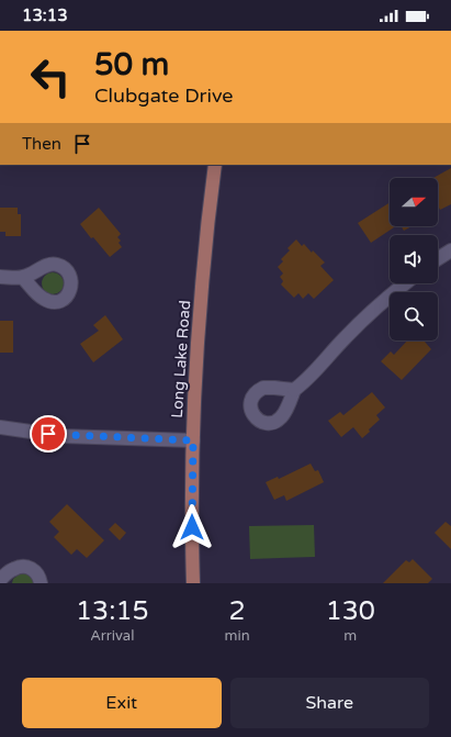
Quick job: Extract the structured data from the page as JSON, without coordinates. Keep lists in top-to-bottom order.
{
  "streets": {
    "main road": ["Long Lake Road"]
  },
  "north": "right",
  "page": {
    "status": "13:13",
    "turn": ["50 m", "Clubgate Drive"],
    "then": "Then",
    "eta": [
      "13:15",
      "Arrival",
      "2",
      "min",
      "130",
      "m"
    ],
    "buttons": ["Exit", "Share"]
  }
}
